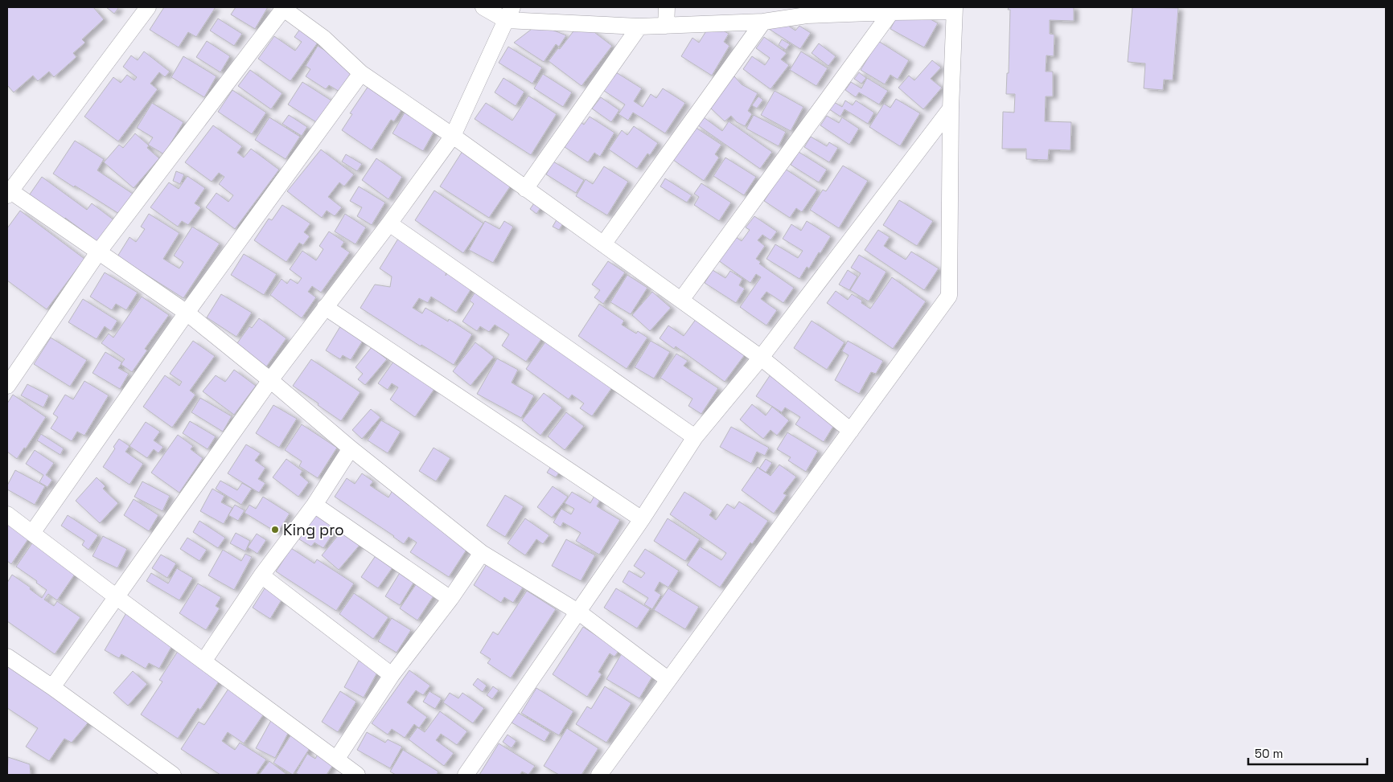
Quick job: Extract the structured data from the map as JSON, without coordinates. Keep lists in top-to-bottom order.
{
  "places": ["King pro"],
  "scale_bar": "50 m"
}
